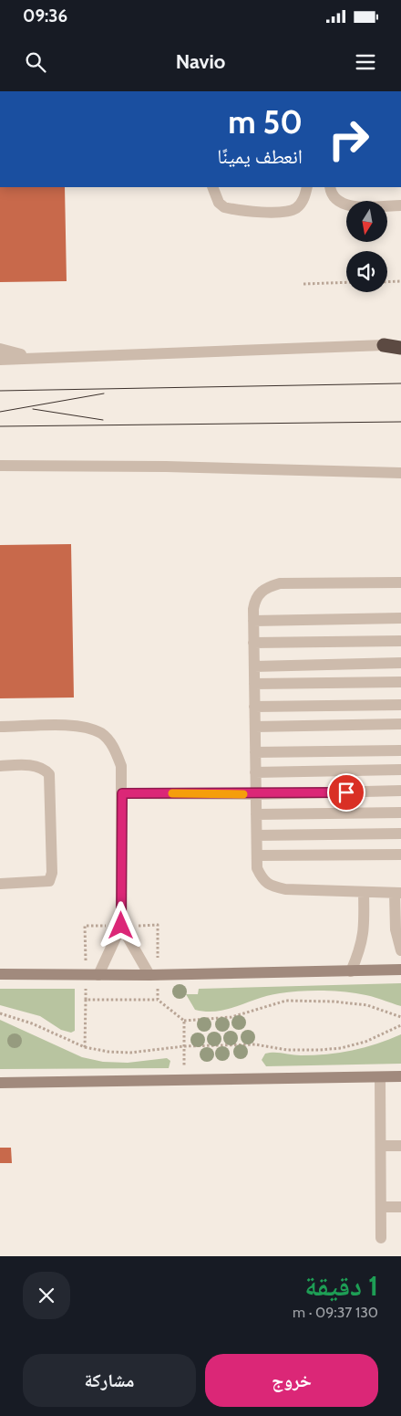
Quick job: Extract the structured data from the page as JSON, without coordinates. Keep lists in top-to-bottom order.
{
  "north": "bottom",
  "page": {
    "status": "09:36",
    "header": "Navio",
    "turn": ["50 m", "انعطف يمينًا"],
    "heading": ["1 دقيقة", "130 m · 09:37"],
    "buttons": ["خروج", "مشاركة"]
  }
}
